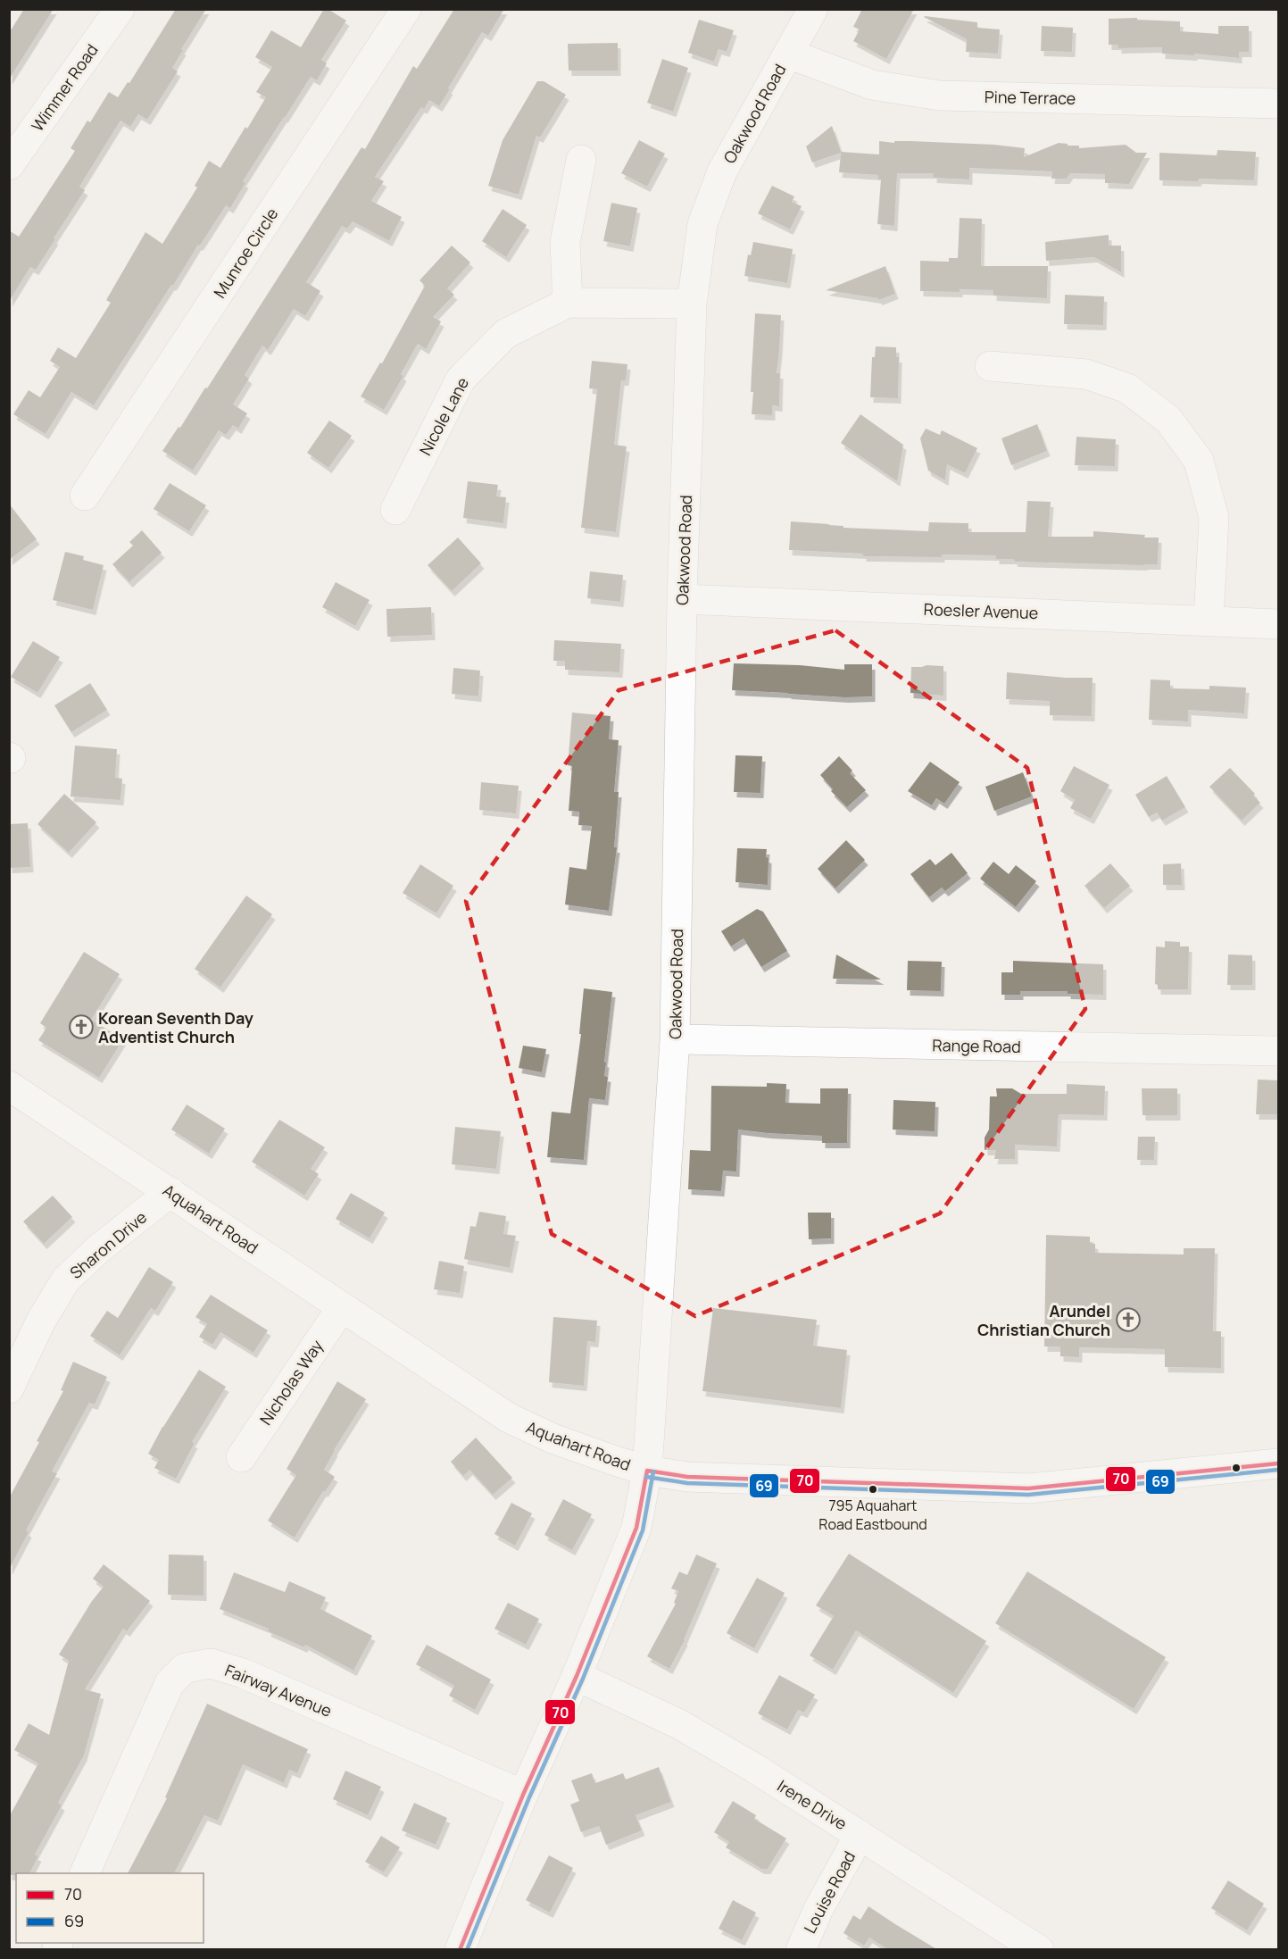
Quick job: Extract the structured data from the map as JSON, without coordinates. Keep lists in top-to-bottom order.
{
  "streets": {
    "street": [
      "Wimmer Road",
      "Pine Terrace",
      "Oakwood Road",
      "Munroe Circle",
      "Nicole Lane",
      "Roesler Avenue",
      "Range Road",
      "Aquahart Road",
      "Sharon Drive",
      "Nicholas Way",
      "Fairway Avenue",
      "Irene Drive",
      "Louise Road"
    ]
  },
  "crossings": [
    ["Pine Terrace", "Oakwood Road"],
    ["Oakwood Road", "Nicole Lane"],
    ["Oakwood Road", "Roesler Avenue"],
    ["Oakwood Road", "Range Road"],
    ["Oakwood Road", "Aquahart Road"],
    ["Oakwood Road", "Fairway Avenue"],
    ["Oakwood Road", "Irene Drive"],
    ["Aquahart Road", "Sharon Drive"],
    ["Aquahart Road", "Nicholas Way"],
    ["Irene Drive", "Louise Road"]
  ],
  "places": {
    "church": ["Korean Seventh Day Adventist Church", "Arundel Christian Church"],
    "other": ["795 Aquahart Road Eastbound"]
  },
  "lines": ["transit line 70", "transit line 69"],
  "legend": ["70", "69"]
}
